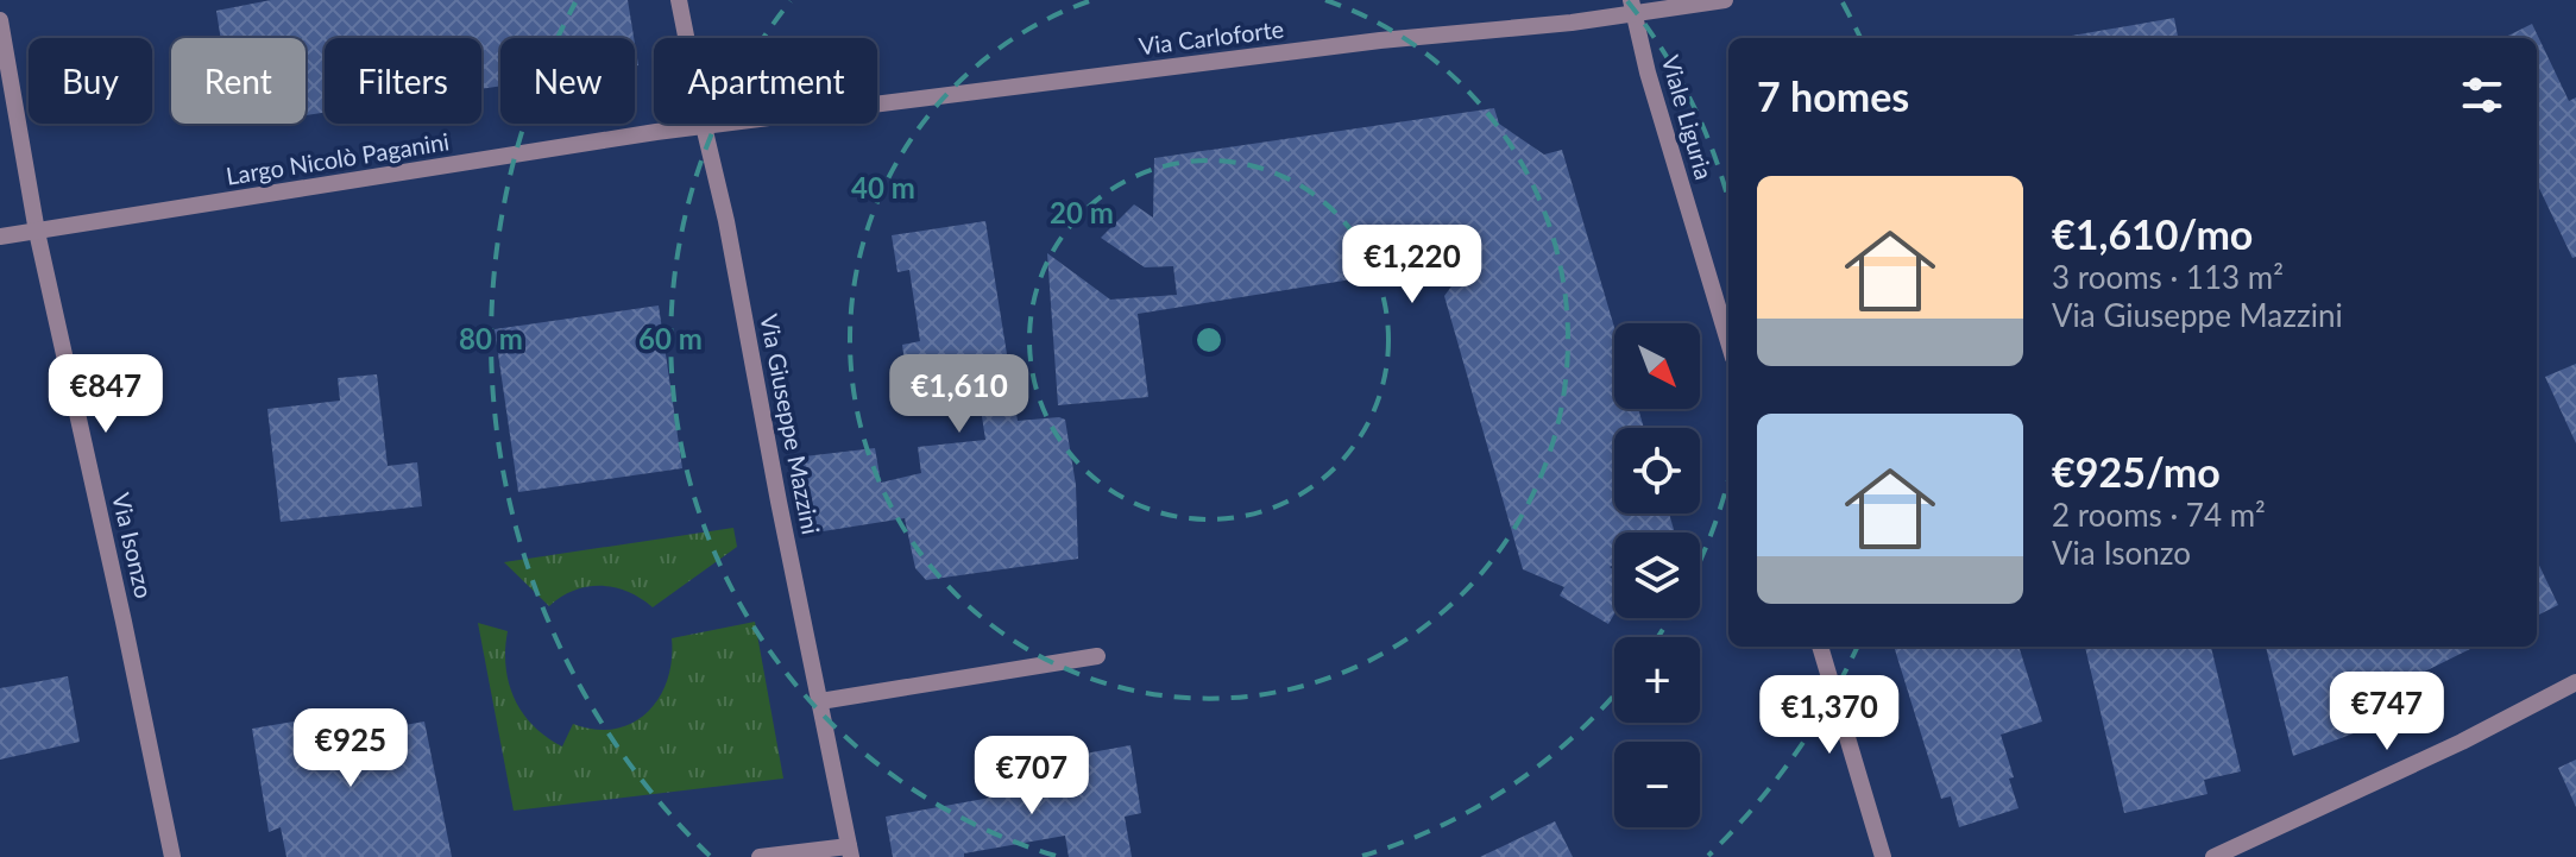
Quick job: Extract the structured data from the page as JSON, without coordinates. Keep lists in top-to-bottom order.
{
  "streets": {
    "street": [
      "Via Carloforte",
      "Viale Liguria",
      "Largo Nicolò Paganini",
      "Via Giuseppe Mazzini",
      "Via Isonzo"
    ]
  },
  "crossings": [
    ["Via Carloforte", "Viale Liguria"],
    ["Via Carloforte", "Largo Nicolò Paganini"],
    ["Via Carloforte", "Via Giuseppe Mazzini"],
    ["Largo Nicolò Paganini", "Via Giuseppe Mazzini"],
    ["Largo Nicolò Paganini", "Via Isonzo"]
  ],
  "north": "bottom right",
  "page": {
    "chip": [
      "Buy",
      "Rent",
      "Filters",
      "New",
      "Apartment"
    ],
    "heading": "7 homes",
    "list": [
      {
        "name": "€1,610/mo",
        "note": "3 rooms · 113 m² · Via Giuseppe Mazzini"
      },
      {
        "name": "€925/mo",
        "note": "2 rooms · 74 m² · Via Isonzo"
      }
    ],
    "price": [
      "€1,220",
      "€847",
      "€1,610",
      "€747",
      "€1,370",
      "€925",
      "€707"
    ],
    "map_buttons": ["+", "−"]
  },
  "rings": [
    "40 m",
    "20 m",
    "80 m",
    "60 m"
  ]
}
